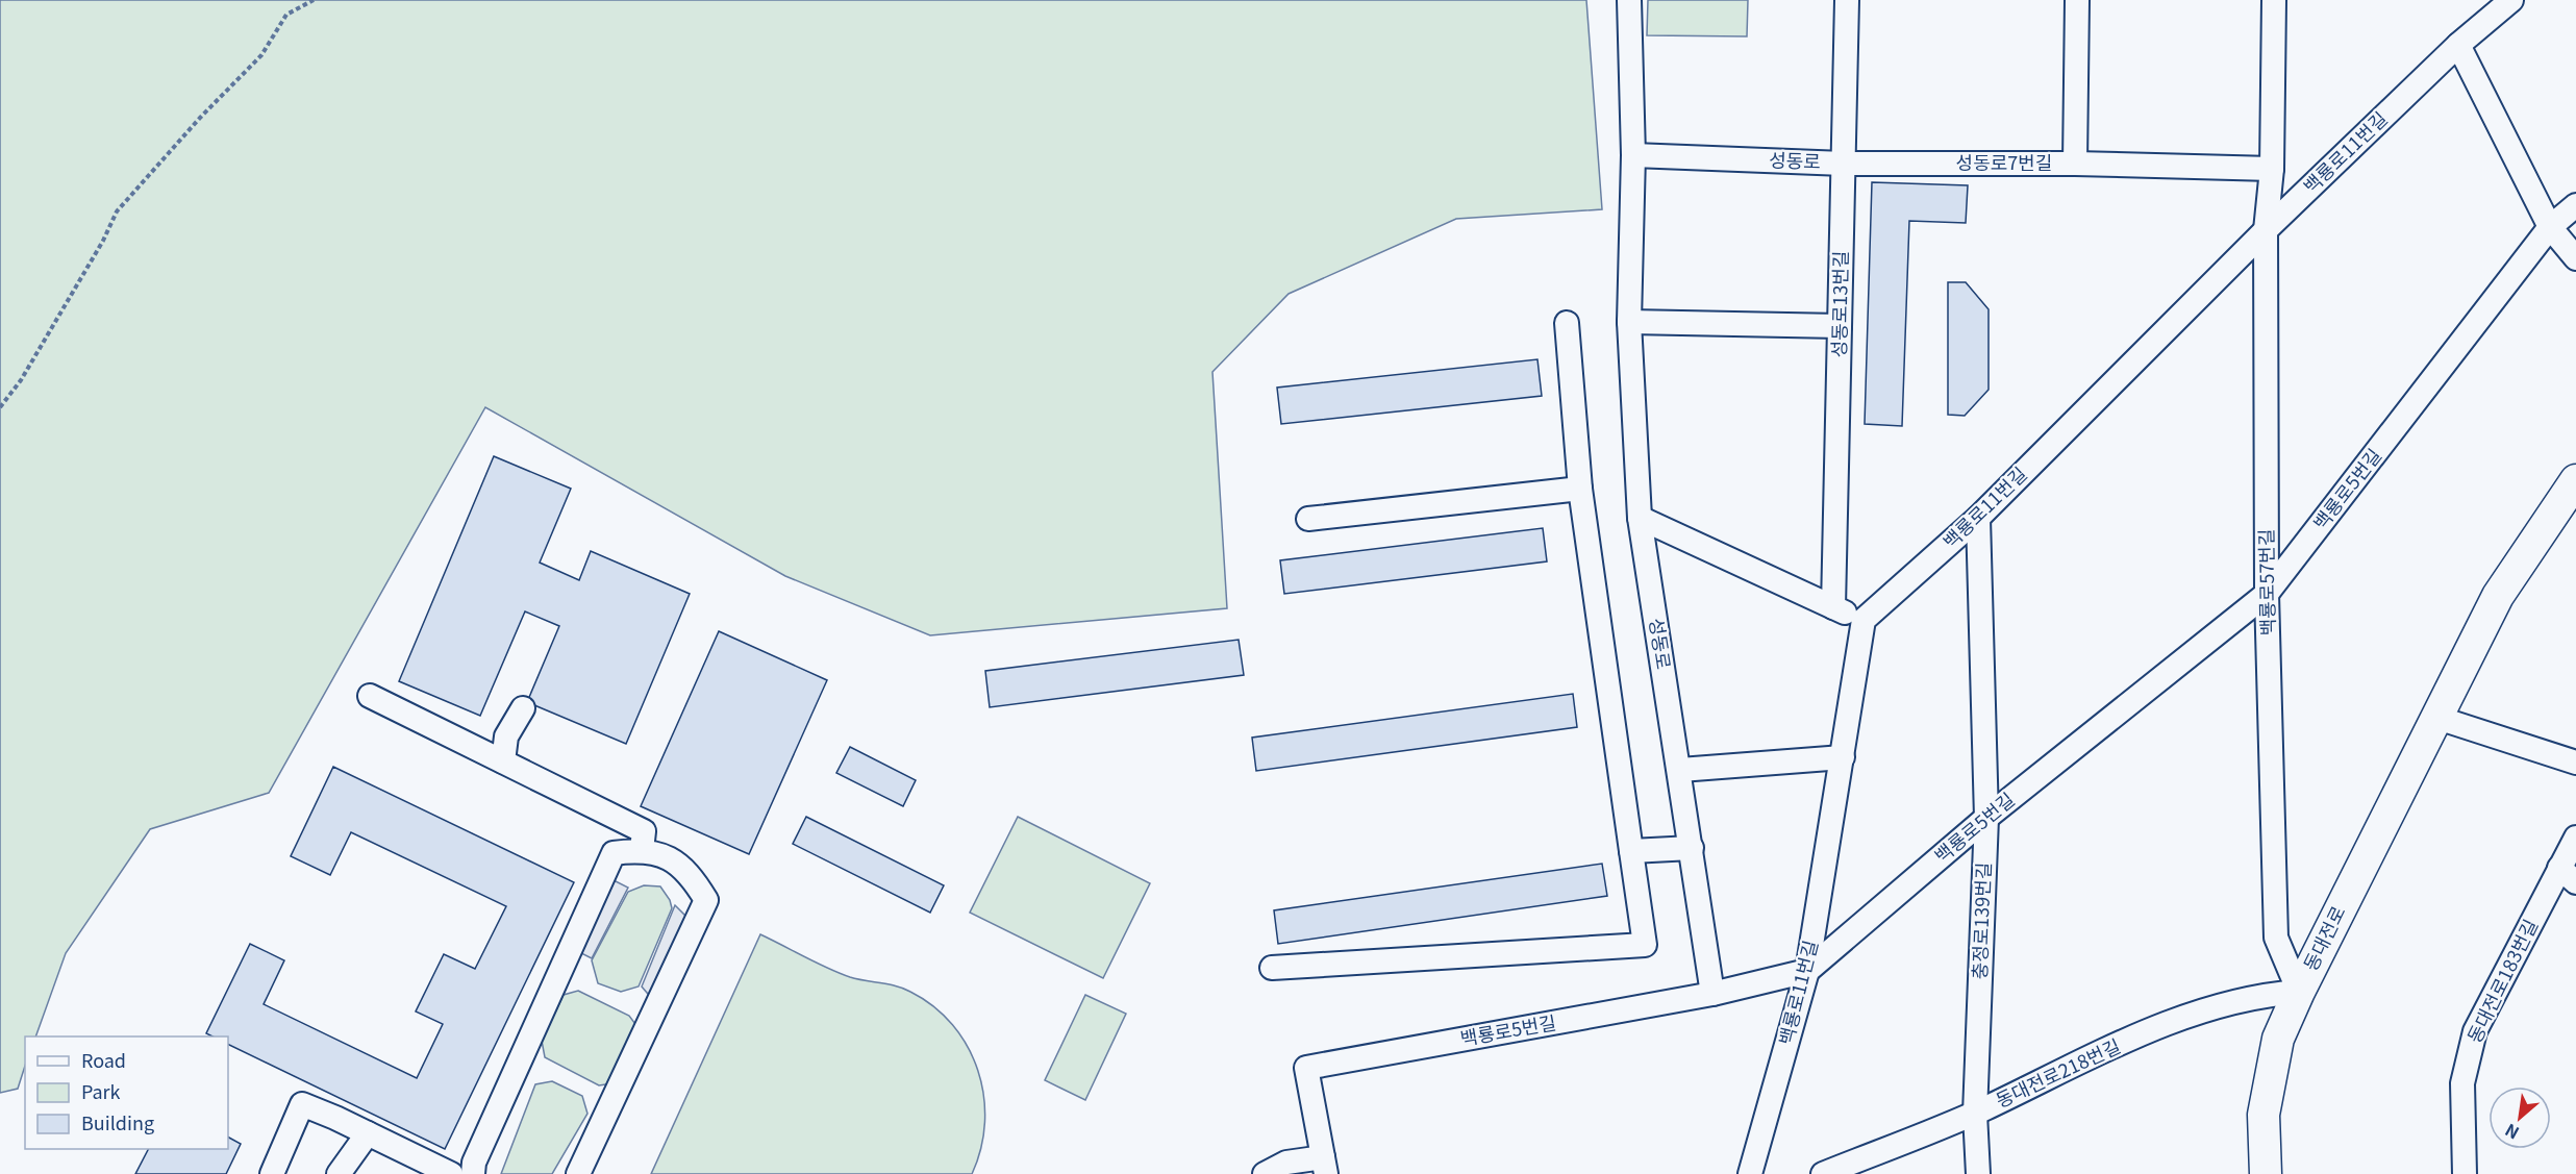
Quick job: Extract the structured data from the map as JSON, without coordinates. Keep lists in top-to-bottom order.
{
  "streets": {
    "main road": ["동대전로"],
    "street": [
      "백룡로11번길",
      "성동로",
      "성동로7번길",
      "성동로13번길",
      "백룡로5번길",
      "백룡로57번길",
      "충정로139번길",
      "동대전로183번길",
      "동대전로218번길"
    ]
  },
  "crossings": [
    ["백룡로11번길", "백룡로5번길"],
    ["백룡로11번길", "백룡로57번길"],
    ["백룡로11번길", "충정로139번길"],
    ["성동로", "성동로7번길"],
    ["성동로", "성동로13번길"],
    ["성동로", "백룡로5번길"],
    ["성동로7번길", "성동로13번길"],
    ["백룡로5번길", "백룡로57번길"],
    ["백룡로5번길", "충정로139번길"],
    ["백룡로57번길", "동대전로"],
    ["백룡로57번길", "동대전로218번길"],
    ["충정로139번길", "동대전로218번길"],
    ["동대전로", "동대전로218번길"]
  ],
  "legend": ["Road", "Park", "Building"],
  "north": "bottom left"
}
